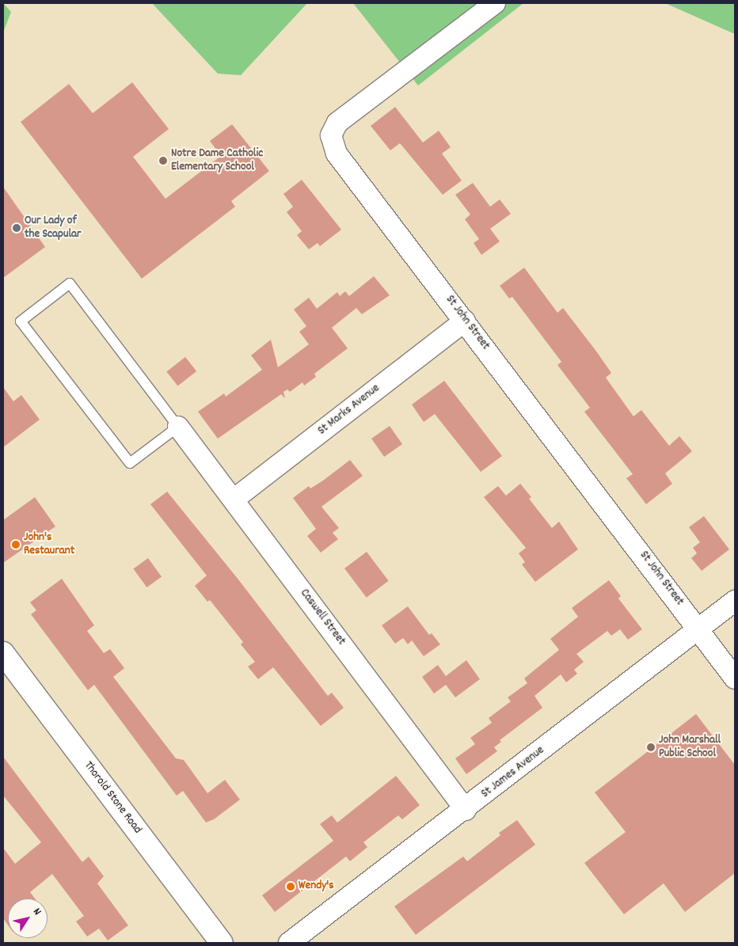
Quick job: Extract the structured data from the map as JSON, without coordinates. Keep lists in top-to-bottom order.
{
  "streets": {
    "main road": ["Thorold Stone Road"],
    "street": [
      "St John Street",
      "St Marks Avenue",
      "Caswell Street",
      "St James Avenue"
    ]
  },
  "crossings": [
    ["St John Street", "St Marks Avenue"],
    ["St John Street", "St James Avenue"],
    ["St Marks Avenue", "Caswell Street"],
    ["Caswell Street", "St James Avenue"]
  ],
  "places": [
    "Notre Dame Catholic Elementary School",
    "Our Lady of the Scapular",
    "John's Restaurant",
    "John Marshall Public School",
    "Wendy's"
  ],
  "north": "top right"
}
